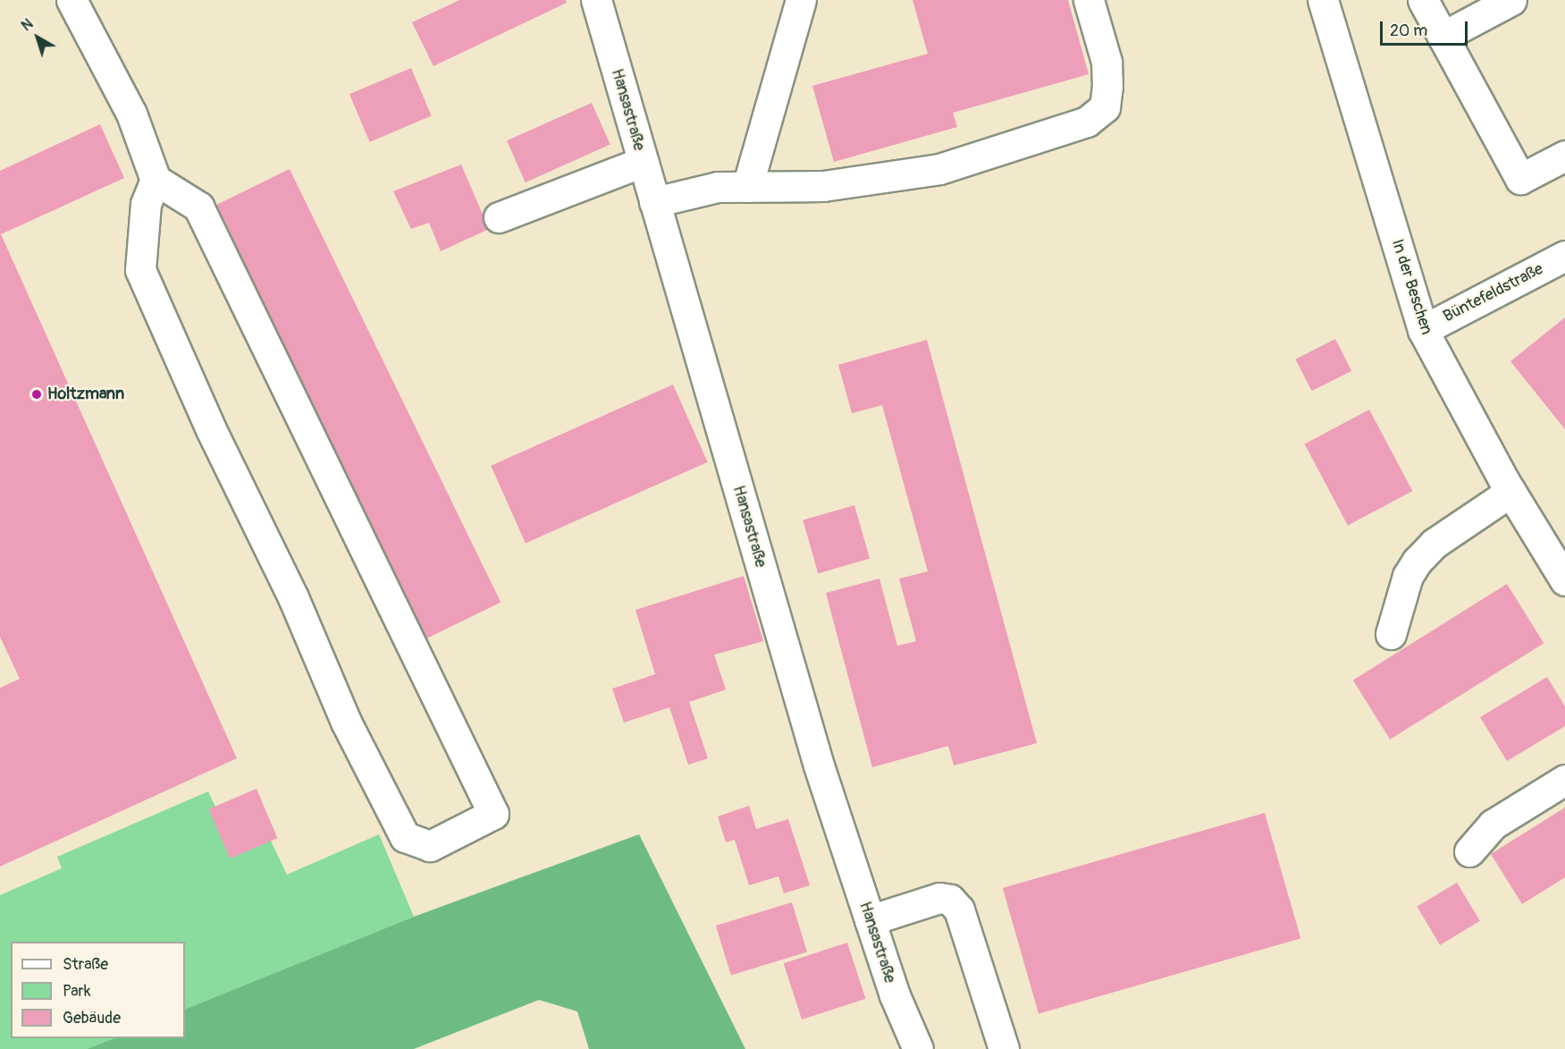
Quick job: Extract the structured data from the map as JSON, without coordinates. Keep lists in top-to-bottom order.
{
  "streets": {
    "street": ["Hansastraße", "In der Beschen", "Büntefeldstraße"]
  },
  "crossings": [
    ["In der Beschen", "Büntefeldstraße"]
  ],
  "places": ["Holtzmann"],
  "legend": ["Straße", "Park", "Gebäude"],
  "scale_bar": "20 m",
  "north": "top left"
}
